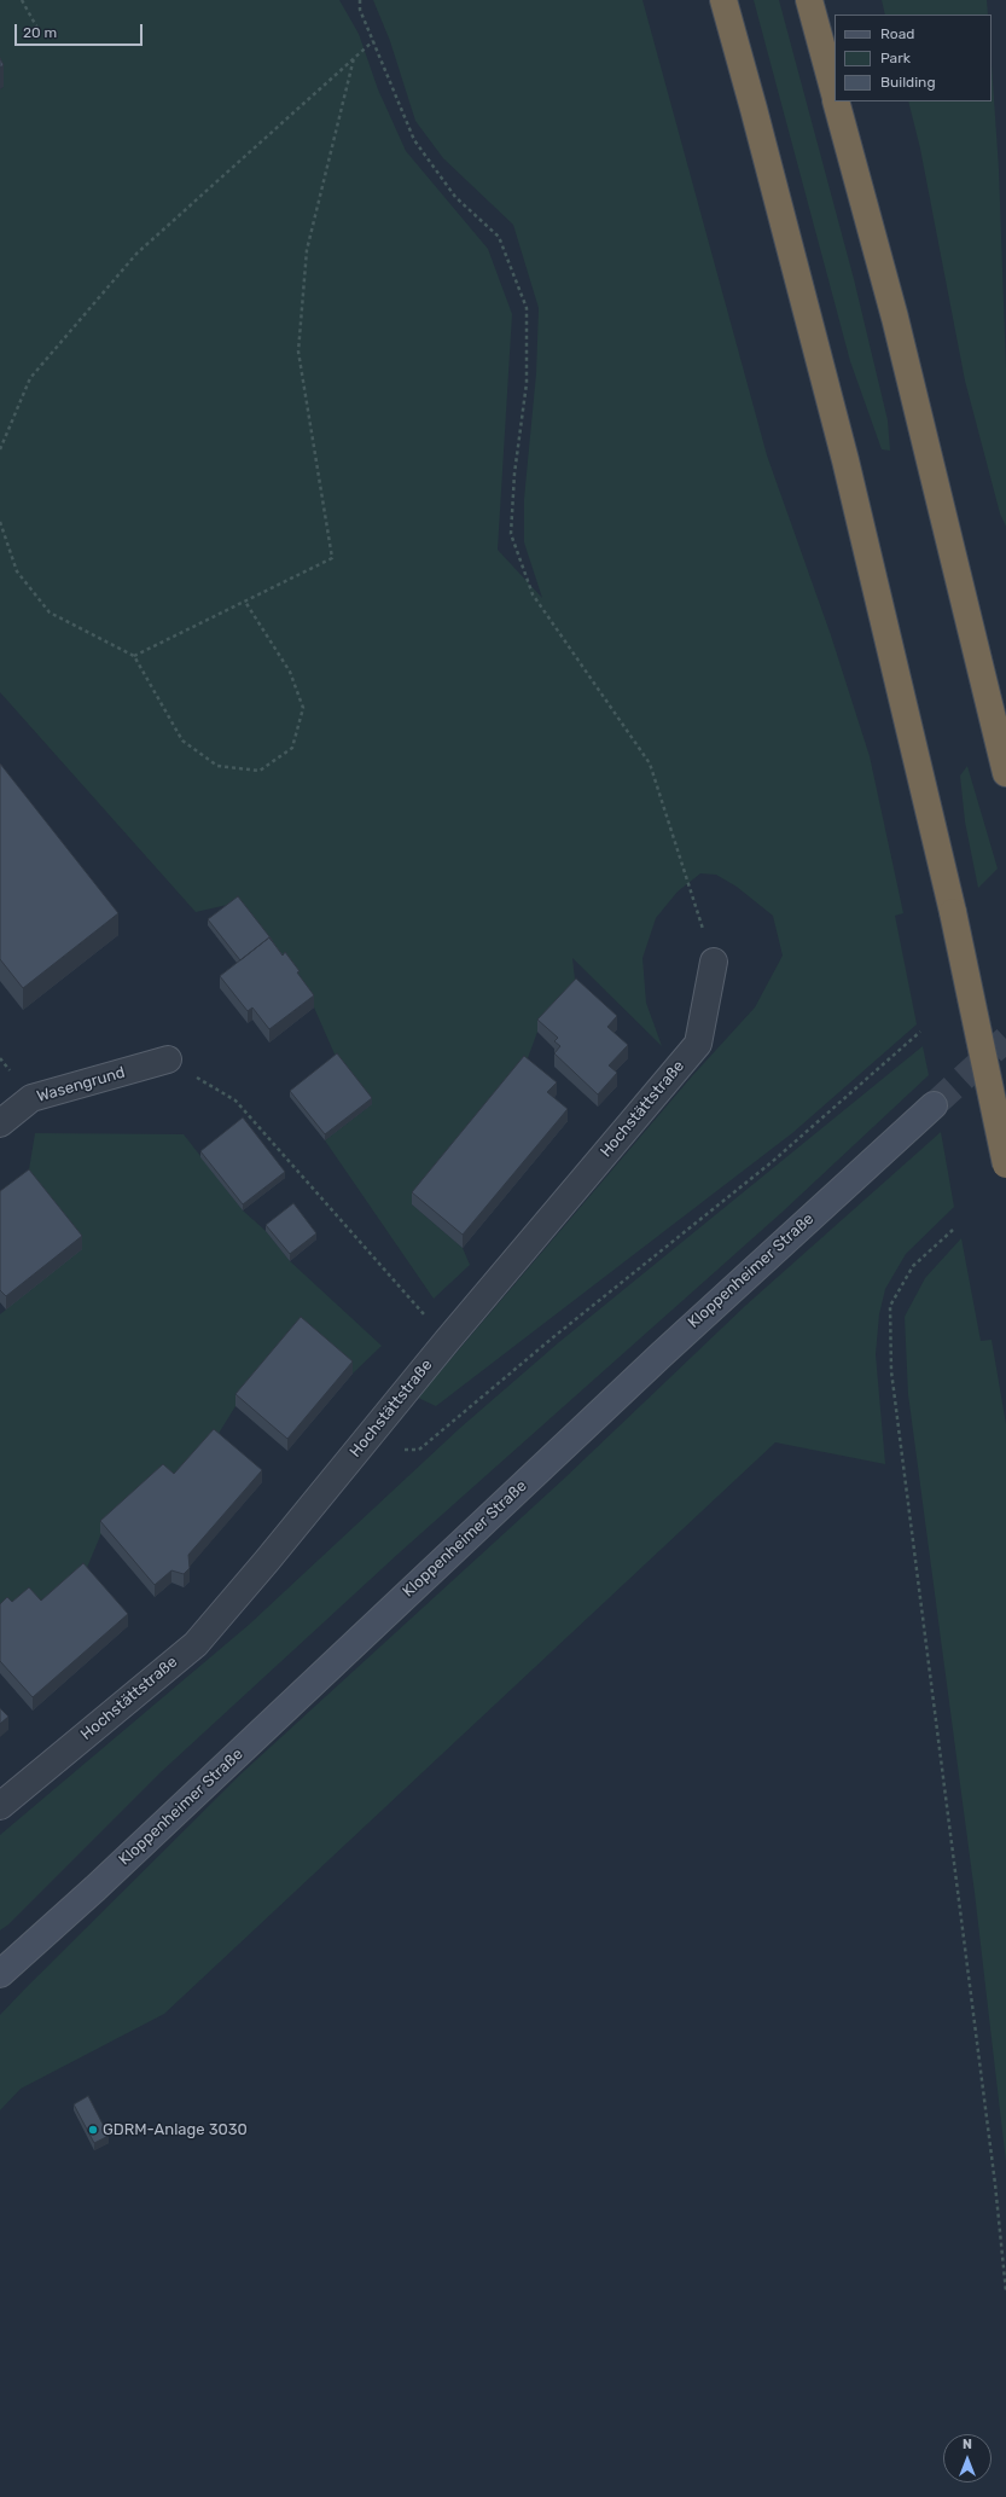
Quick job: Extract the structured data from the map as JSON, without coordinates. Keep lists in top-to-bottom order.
{
  "streets": {
    "main road": ["Kloppenheimer Straße"],
    "street": ["Wasengrund", "Hochstättstraße"]
  },
  "places": ["GDRM-Anlage 3030"],
  "legend": ["Road", "Park", "Building"],
  "scale_bar": "20 m",
  "north": "top"
}
